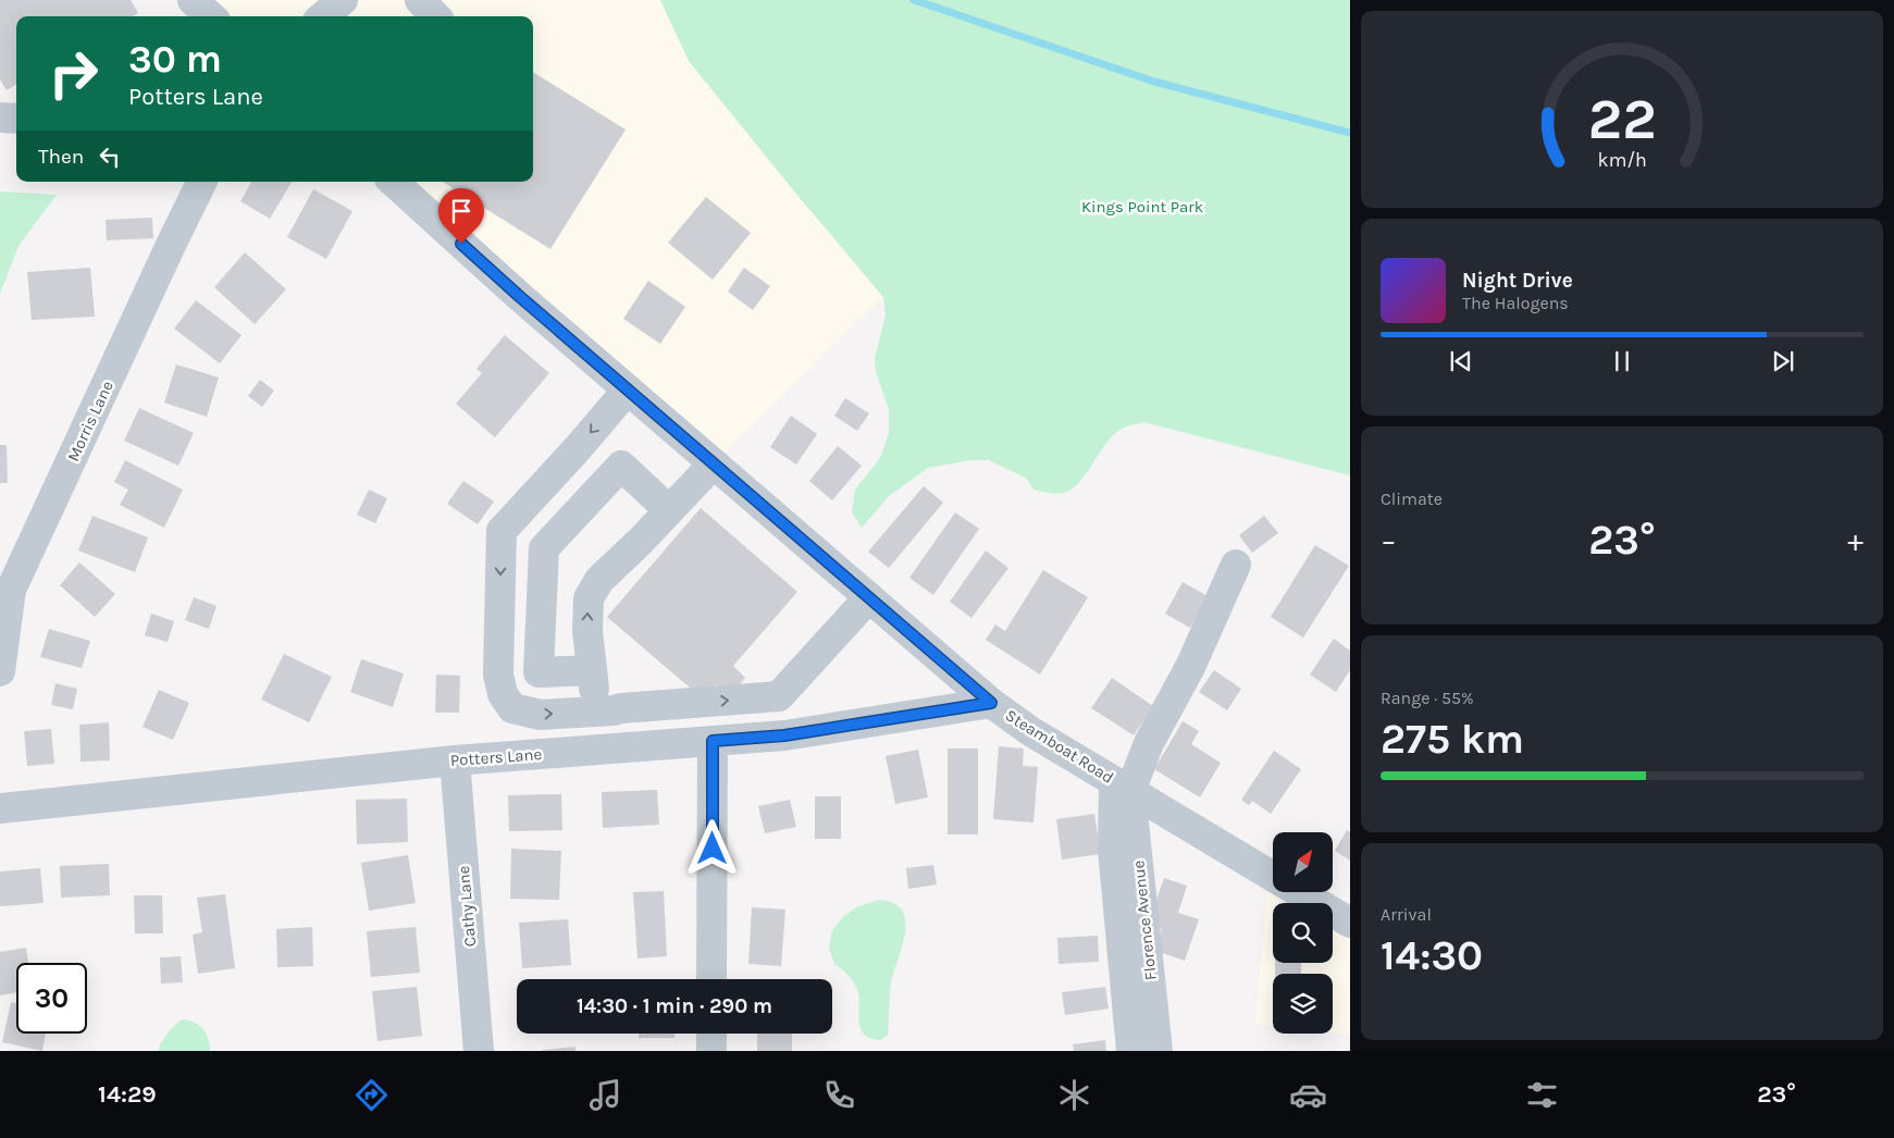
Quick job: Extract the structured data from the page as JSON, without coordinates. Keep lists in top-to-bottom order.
{
  "streets": {
    "street": [
      "Morris Lane",
      "Steamboat Road",
      "Potters Lane",
      "Cathy Lane",
      "Florence Avenue"
    ]
  },
  "crossings": [
    ["Steamboat Road", "Potters Lane"],
    ["Steamboat Road", "Florence Avenue"],
    ["Potters Lane", "Cathy Lane"]
  ],
  "parks": ["Kings Point Park"],
  "north": "top right",
  "page": {
    "turn": ["30 m", "Potters Lane"],
    "then": "Then",
    "song": ["Night Drive", "The Halogens"],
    "tile": [
      "Climate",
      ["Range · 55%", "275 km"],
      ["Arrival", "14:30"]
    ],
    "heat": ["−", "23°", "+"],
    "limit": "30",
    "trip": "14:30 · 1 min · 290 m",
    "tabs": ["14:29", "23°"],
    "gauge": ["22", "km/h"]
  }
}
